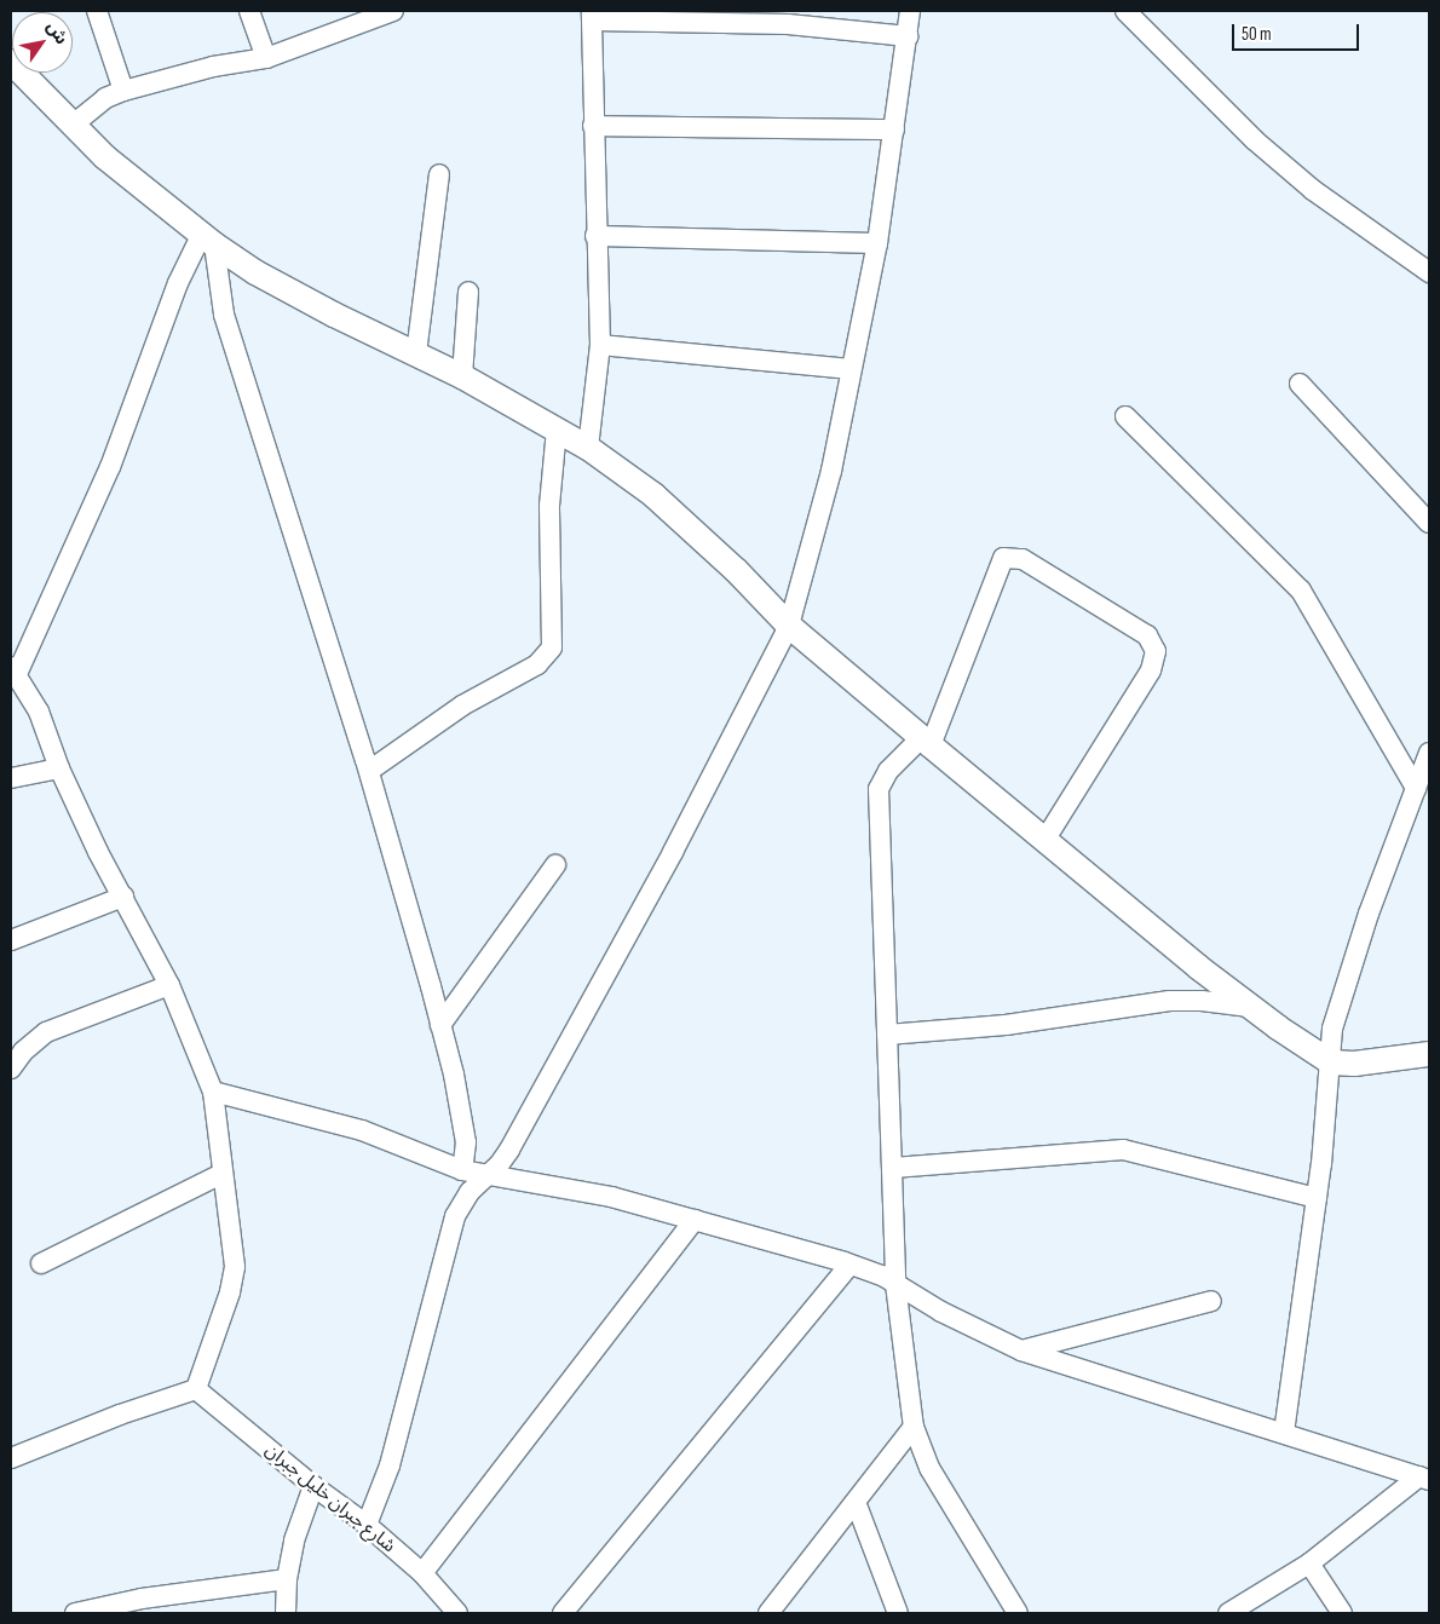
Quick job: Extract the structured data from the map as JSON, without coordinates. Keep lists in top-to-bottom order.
{
  "streets": {
    "street": ["شارع جبران خليل جبران"]
  },
  "scale_bar": "50 m",
  "north": "top right"
}
